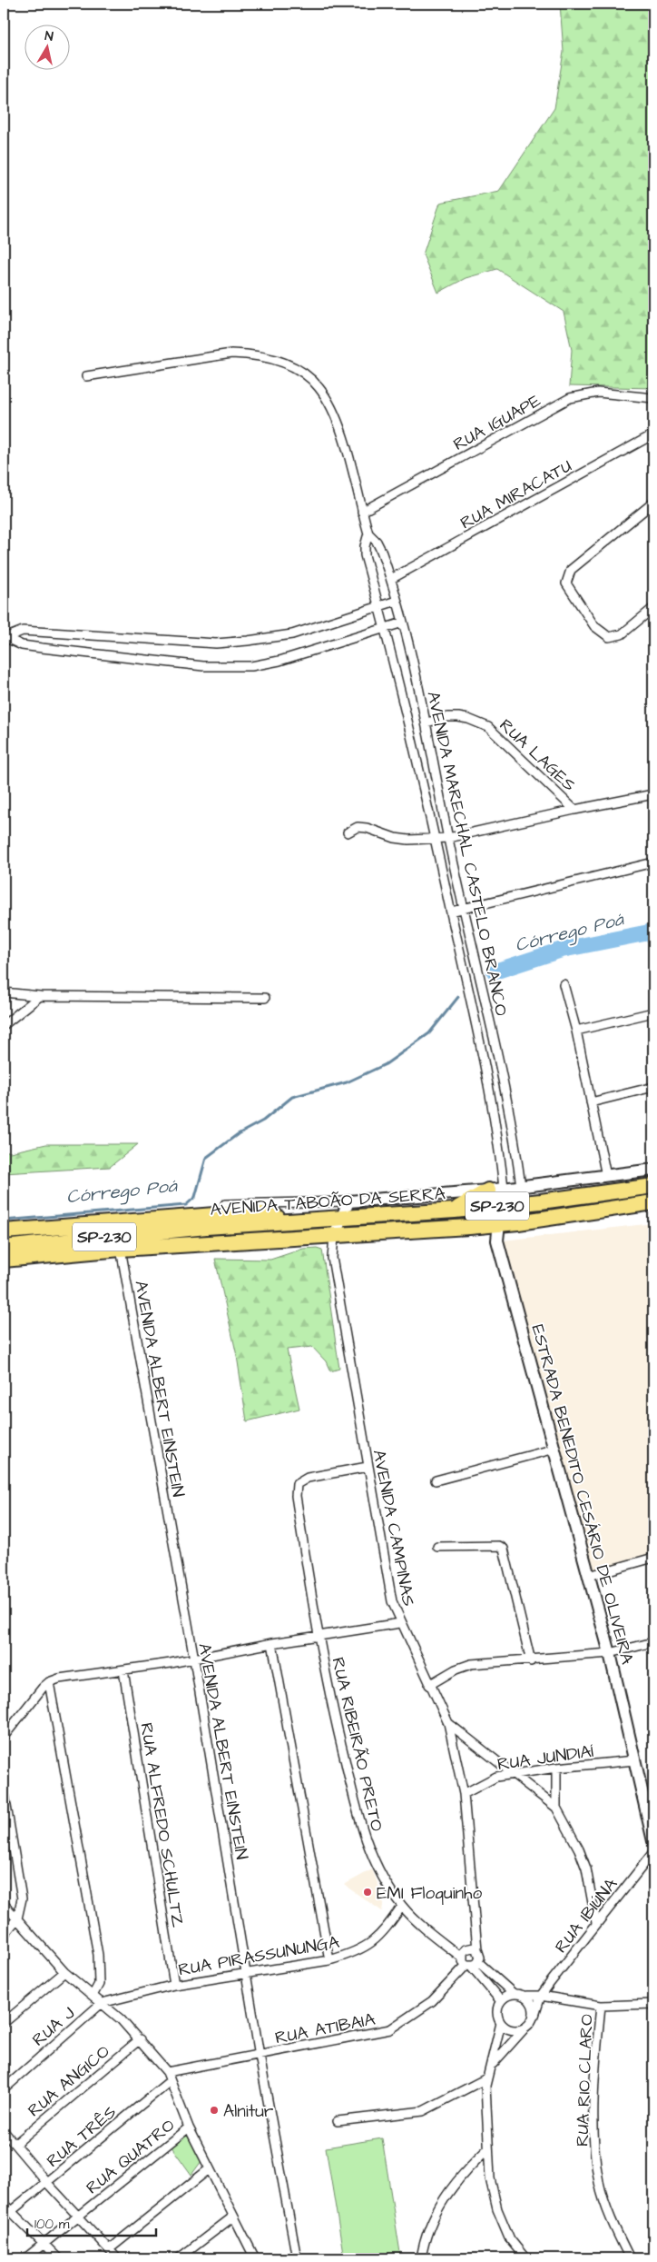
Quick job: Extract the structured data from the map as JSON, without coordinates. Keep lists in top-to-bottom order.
{
  "streets": {
    "highway": ["AVENIDA TABOÃO DA SERRA", "SP-230"],
    "main road": ["ESTRADA BENEDITO CESÁRIO DE OLIVEIRA"],
    "street": [
      "RUA IGUAPE",
      "RUA MIRACATU",
      "RUA LAGES",
      "AVENIDA MARECHAL CASTELO BRANCO",
      "AVENIDA ALBERT EINSTEIN",
      "AVENIDA CAMPINAS",
      "RUA RIBEIRÃO PRETO",
      "RUA JUNDIAÍ",
      "RUA ALFREDO SCHULTZ",
      "RUA IBIÚNA",
      "RUA PIRASSUNUNGA",
      "RUA J",
      "RUA ATIBAIA",
      "RUA ANGICO",
      "RUA RIO CLARO",
      "RUA TRÊS",
      "RUA QUATRO"
    ]
  },
  "crossings": [
    ["RUA IGUAPE", "AVENIDA MARECHAL CASTELO BRANCO"],
    ["RUA MIRACATU", "AVENIDA MARECHAL CASTELO BRANCO"],
    ["RUA LAGES", "AVENIDA MARECHAL CASTELO BRANCO"],
    ["AVENIDA TABOÃO DA SERRA", "AVENIDA ALBERT EINSTEIN"],
    ["AVENIDA TABOÃO DA SERRA", "ESTRADA BENEDITO CESÁRIO DE OLIVEIRA"],
    ["AVENIDA TABOÃO DA SERRA", "AVENIDA CAMPINAS"],
    ["AVENIDA ALBERT EINSTEIN", "RUA PIRASSUNUNGA"],
    ["AVENIDA ALBERT EINSTEIN", "RUA ATIBAIA"],
    ["ESTRADA BENEDITO CESÁRIO DE OLIVEIRA", "RUA JUNDIAÍ"],
    ["AVENIDA CAMPINAS", "RUA RIBEIRÃO PRETO"],
    ["AVENIDA CAMPINAS", "RUA JUNDIAÍ"],
    ["AVENIDA CAMPINAS", "RUA ATIBAIA"],
    ["RUA RIBEIRÃO PRETO", "RUA PIRASSUNUNGA"],
    ["RUA RIBEIRÃO PRETO", "RUA ATIBAIA"],
    ["RUA ALFREDO SCHULTZ", "RUA PIRASSUNUNGA"],
    ["RUA PIRASSUNUNGA", "RUA J"]
  ],
  "water": ["Córrego Poá"],
  "places": ["EMI Floquinho", "Alnitur"],
  "scale_bar": "100 m",
  "north": "top"
}
